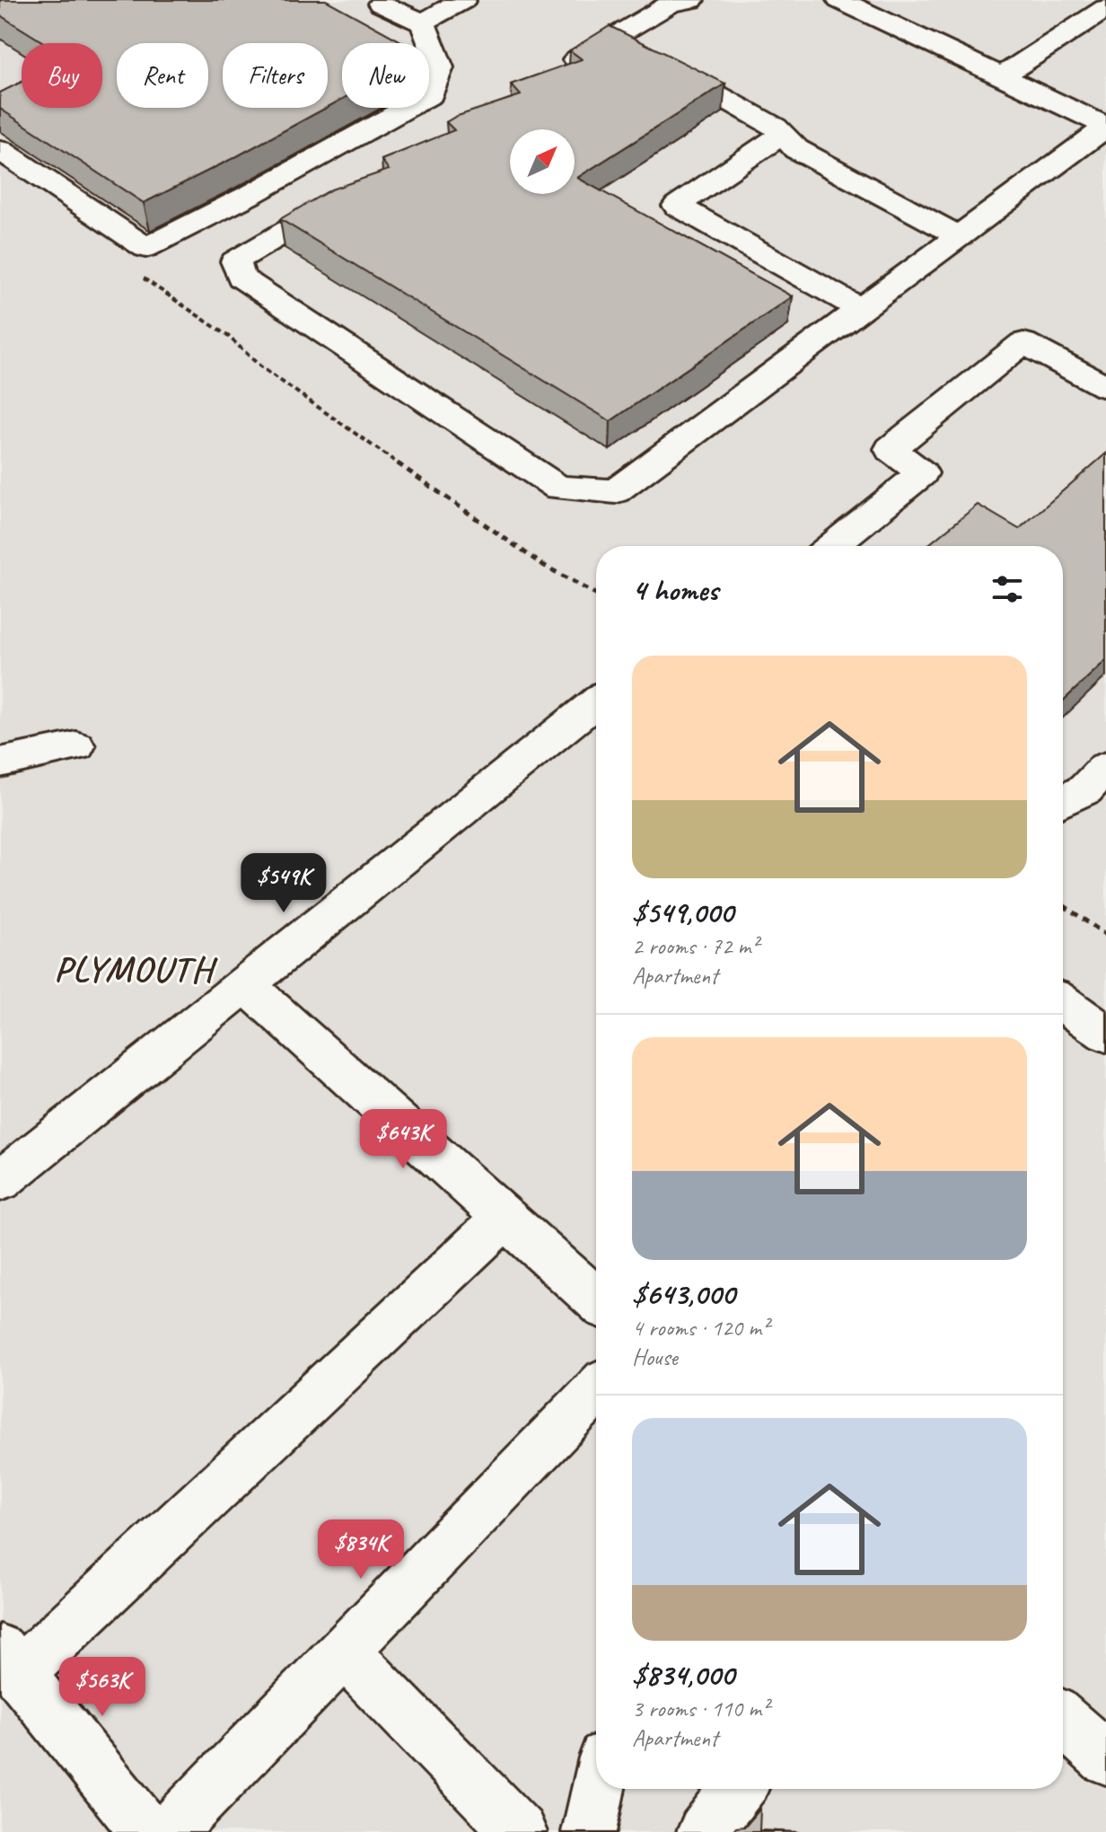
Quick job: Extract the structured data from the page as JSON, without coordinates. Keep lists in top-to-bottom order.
{
  "districts": ["PLYMOUTH"],
  "north": "top right",
  "page": {
    "chip": [
      "Buy",
      "Rent",
      "Filters",
      "New"
    ],
    "heading": "4 homes",
    "list": [
      {
        "name": "$549,000",
        "note": "2 rooms · 72 m² · Apartment"
      },
      {
        "name": "$643,000",
        "note": "4 rooms · 120 m² · House"
      },
      {
        "name": "$834,000",
        "note": "3 rooms · 110 m² · Apartment"
      }
    ],
    "price": [
      "$549K",
      "$643K",
      "$834K",
      "$563K"
    ]
  }
}
